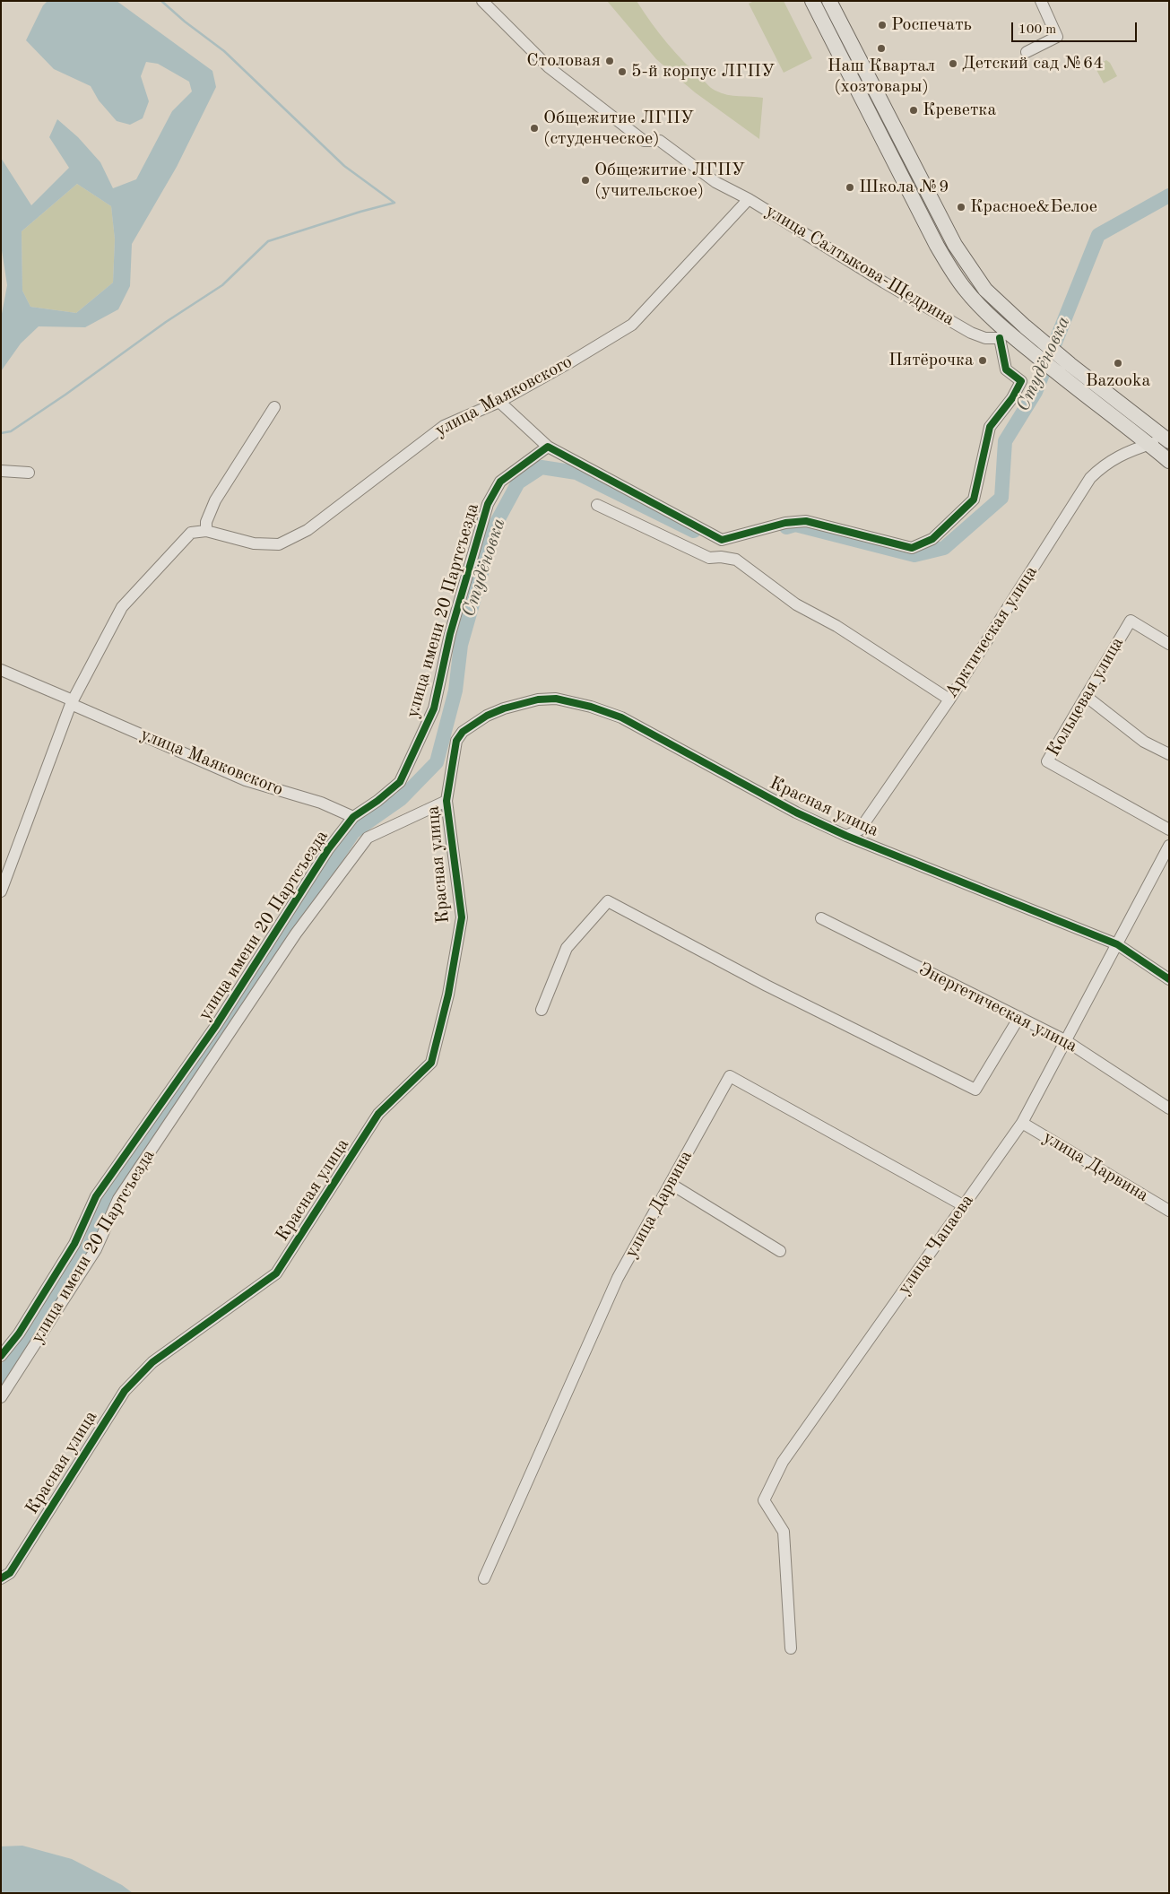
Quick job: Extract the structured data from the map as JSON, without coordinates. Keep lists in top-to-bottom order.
{
  "streets": {
    "street": [
      "улица Салтыкова-Щедрина",
      "улица Маяковского",
      "улица имени 20 Партсъезда",
      "Арктическая улица",
      "Кольцевая улица",
      "Красная улица",
      "Энергетическая улица",
      "улица Дарвина",
      "улица Чапаева"
    ]
  },
  "crossings": [
    ["улица Салтыкова-Щедрина", "улица Маяковского"],
    ["улица Маяковского", "улица имени 20 Партсъезда"],
    ["улица имени 20 Партсъезда", "Красная улица"],
    ["Арктическая улица", "Красная улица"],
    ["Красная улица", "улица Чапаева"],
    ["Энергетическая улица", "улица Чапаева"],
    ["улица Дарвина", "улица Чапаева"]
  ],
  "water": ["Студёновка"],
  "places": [
    "Роспечать",
    "Наш Квартал (хозтовары)",
    "Столовая",
    "Детский сад №64",
    "5-й корпус ЛГПУ",
    "Креветка",
    "Общежитие ЛГПУ (студенческое)",
    "Общежитие ЛГПУ (учительское)",
    "Школа №9",
    "Красное&Белое",
    "Пятёрочка",
    "Bazooka"
  ],
  "scale_bar": "100 m"
}
